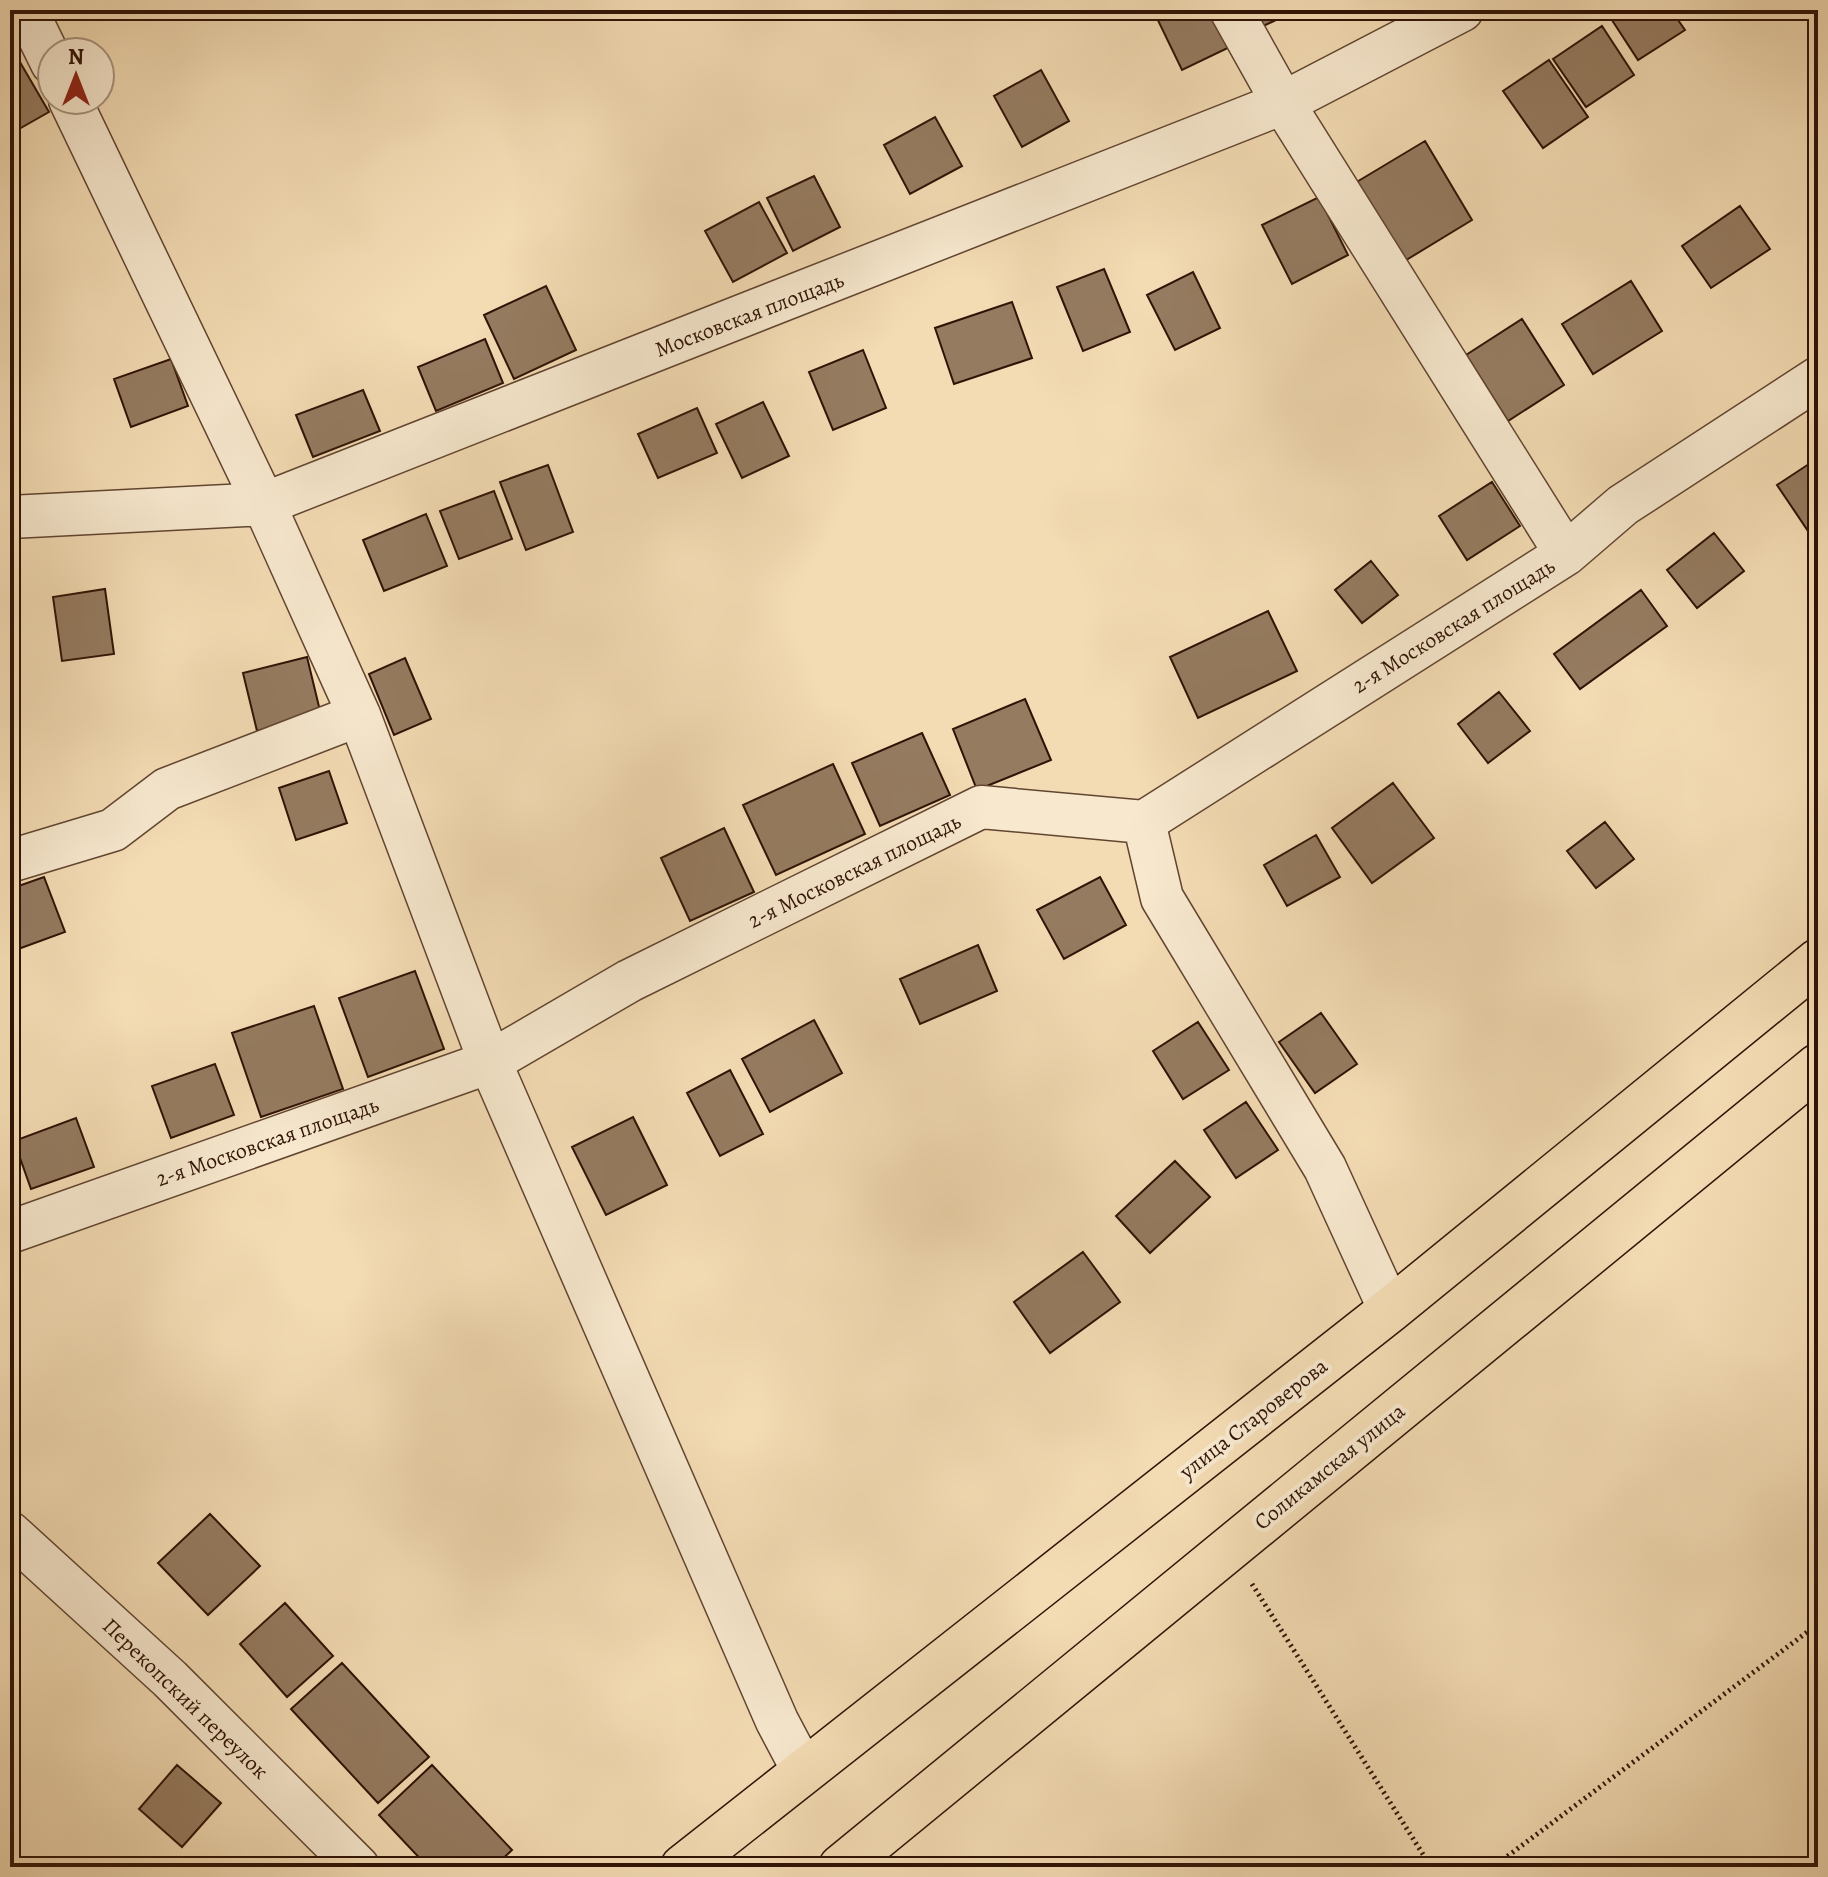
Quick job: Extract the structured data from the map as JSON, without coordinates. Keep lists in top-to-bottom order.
{
  "streets": {
    "main road": ["улица Староверова", "Соликамская улица"],
    "street": ["Московская площадь", "2-я Московская площадь", "Перекопский переулок"]
  },
  "north": "top"
}
